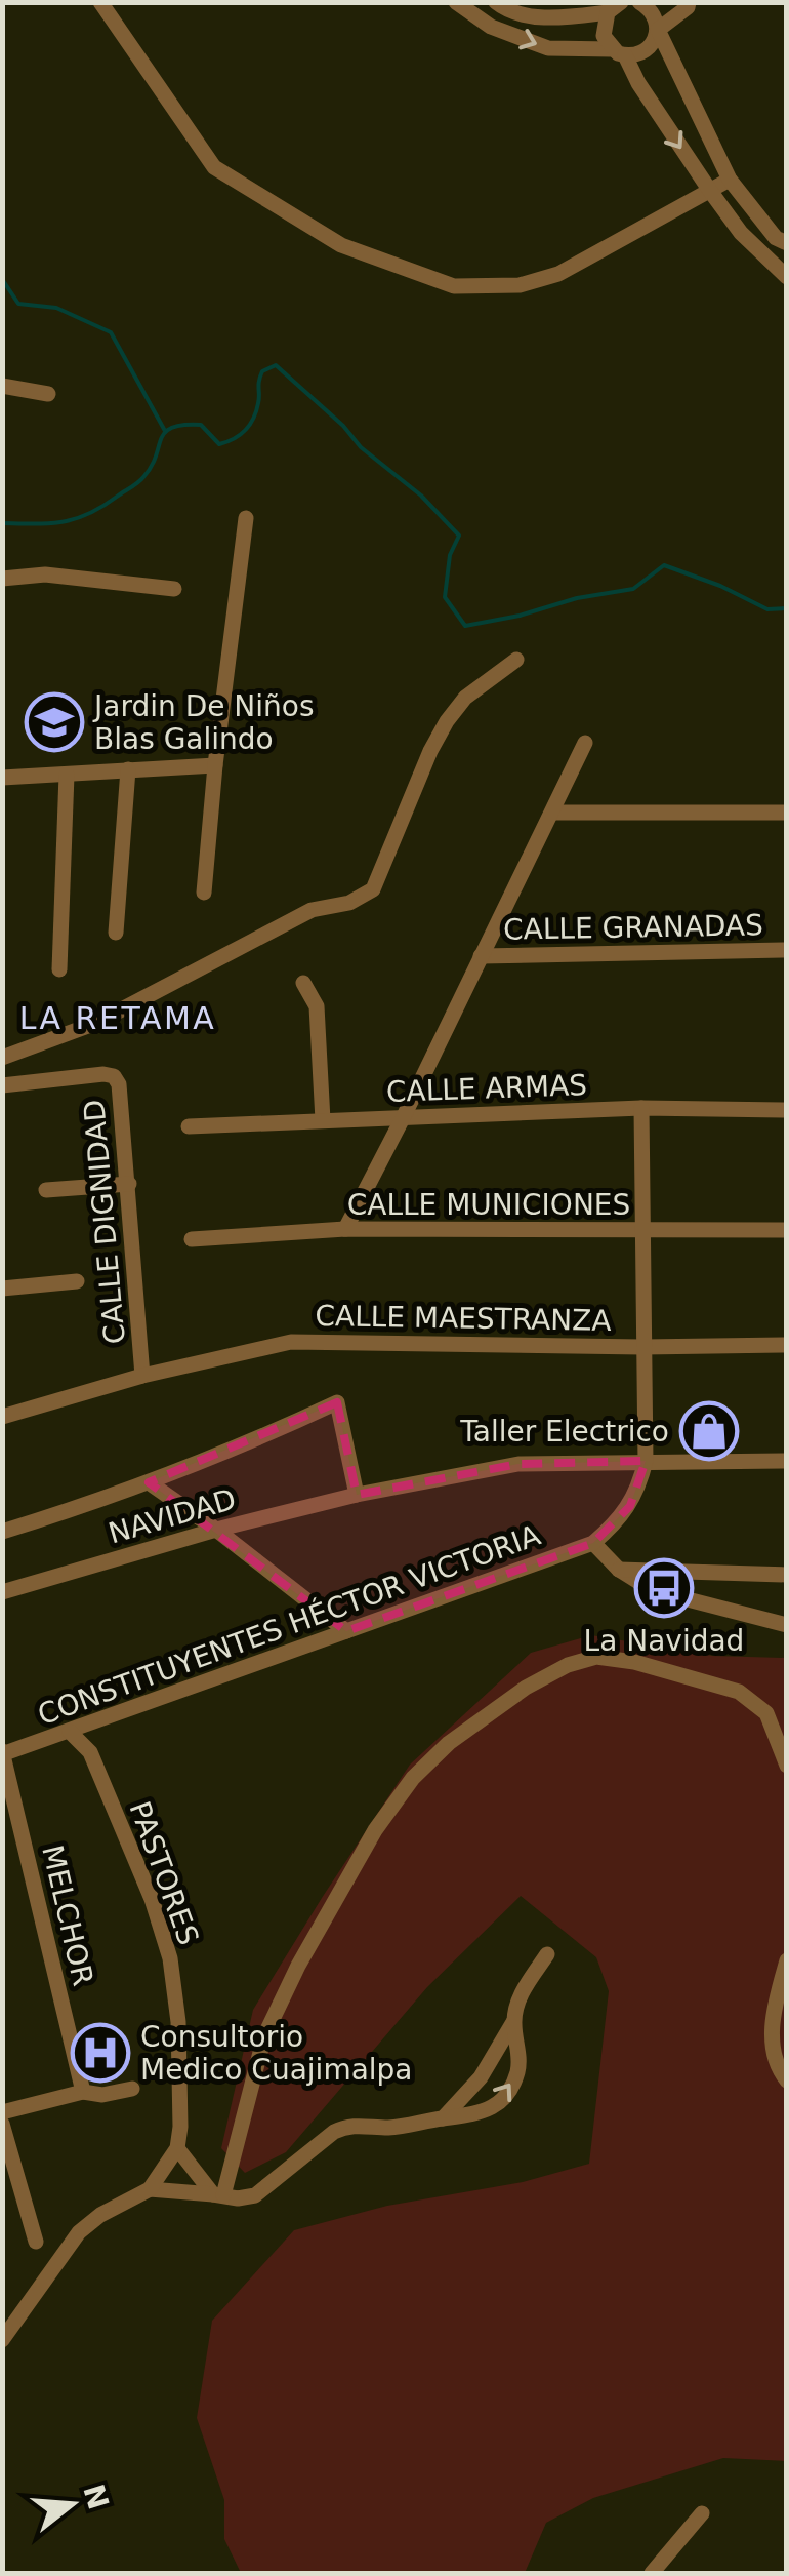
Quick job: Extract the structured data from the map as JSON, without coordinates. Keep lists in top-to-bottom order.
{
  "streets": {
    "street": [
      "CALLE GRANADAS",
      "CALLE ARMAS",
      "CALLE MUNICIONES",
      "CALLE DIGNIDAD",
      "CALLE MAESTRANZA",
      "NAVIDAD",
      "CONSTITUYENTES HÉCTOR VICTORIA",
      "PASTORES",
      "MELCHOR"
    ]
  },
  "crossings": [
    ["CALLE DIGNIDAD", "CALLE MAESTRANZA"],
    ["CONSTITUYENTES HÉCTOR VICTORIA", "PASTORES"],
    ["CONSTITUYENTES HÉCTOR VICTORIA", "MELCHOR"]
  ],
  "districts": ["LA RETAMA"],
  "places": {
    "school or university": ["Jardin De Niños Blas Galindo"],
    "shop": ["Taller Electrico"],
    "bus stop": ["La Navidad"],
    "hospital": ["Consultorio Medico Cuajimalpa"]
  },
  "north": "right"
}
